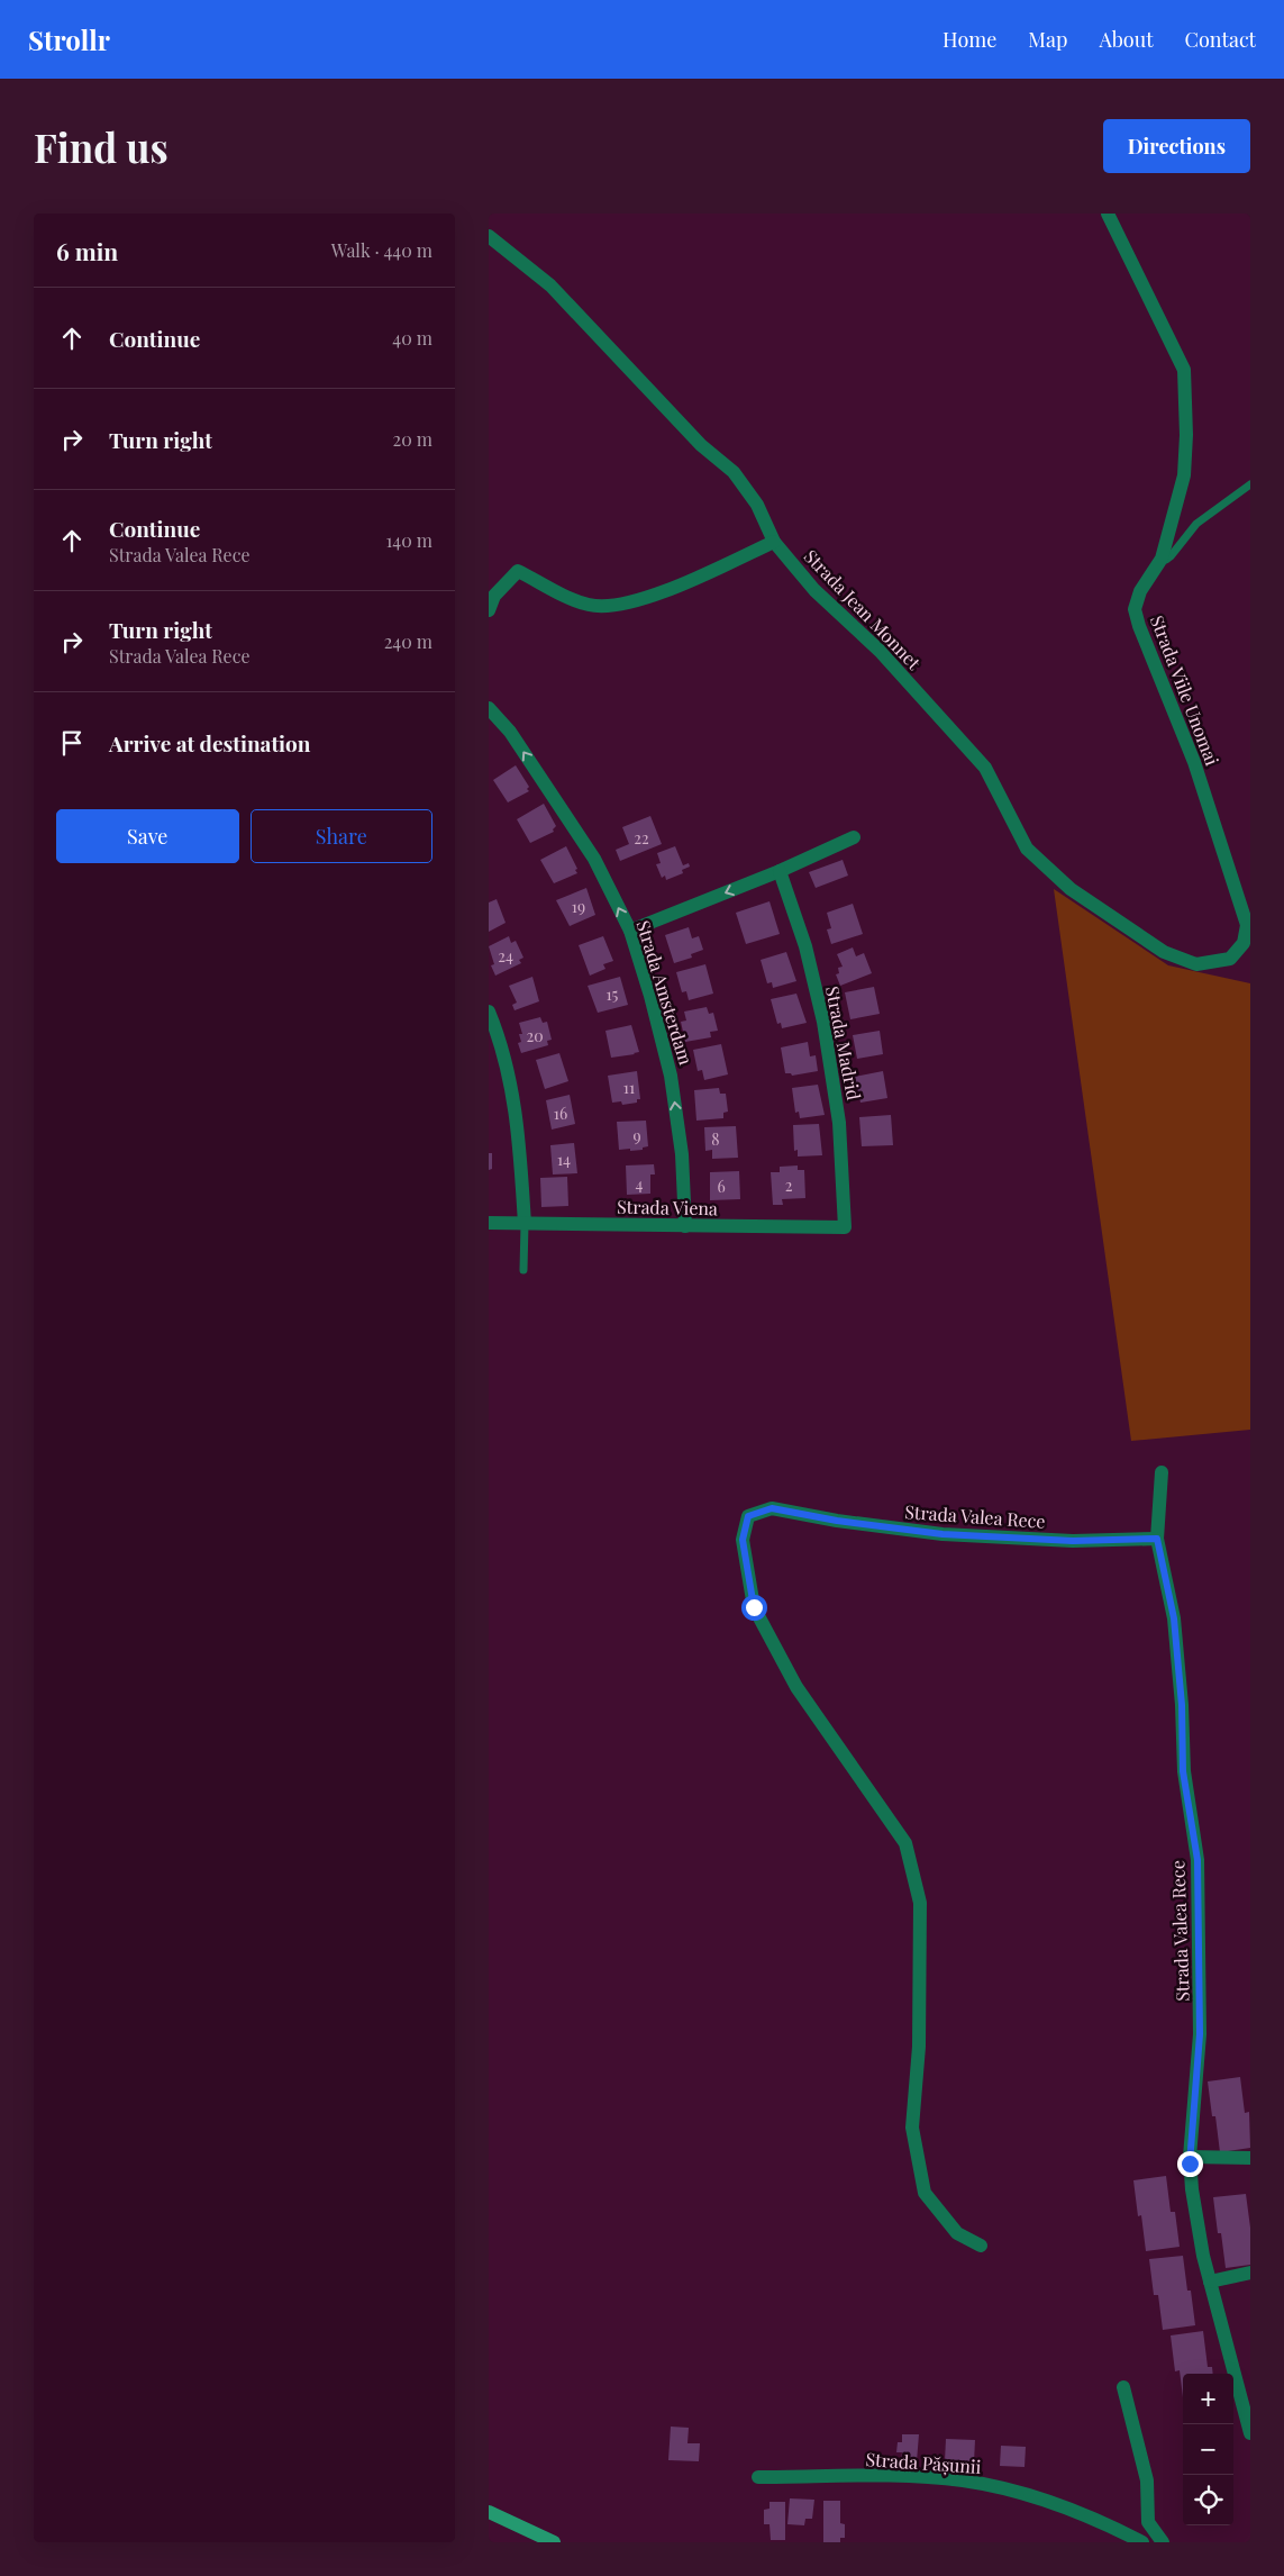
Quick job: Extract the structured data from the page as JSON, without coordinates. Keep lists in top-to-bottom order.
{
  "streets": {
    "street": [
      "Strada Jean Monnet",
      "Strada Viile Unomai",
      "Strada Amsterdam",
      "Strada Madrid",
      "Strada Viena",
      "Strada Valea Rece",
      "Strada Pășunii"
    ]
  },
  "crossings": [
    ["Strada Jean Monnet", "Strada Viile Unomai"],
    ["Strada Amsterdam", "Strada Viena"],
    ["Strada Madrid", "Strada Viena"]
  ],
  "one_way": ["Strada Amsterdam"],
  "house_numbers": [
    "22",
    "19",
    "24",
    "15",
    "20",
    "11",
    "16",
    "9",
    "8",
    "14",
    "4",
    "2",
    "6"
  ],
  "page": {
    "header": "Strollr",
    "nav": [
      "Home",
      "Map",
      "About",
      "Contact"
    ],
    "buttons": [
      "Directions",
      ["Save", "Share"]
    ],
    "title": "Find us",
    "heading": ["6 min", "Walk · 440 m"],
    "list": [
      ["Continue", "40 m"],
      ["Turn right", "20 m"],
      ["Continue", "Strada Valea Rece", "140 m"],
      ["Turn right", "Strada Valea Rece", "240 m"],
      "Arrive at destination"
    ],
    "map_buttons": ["+", "−"]
  }
}
